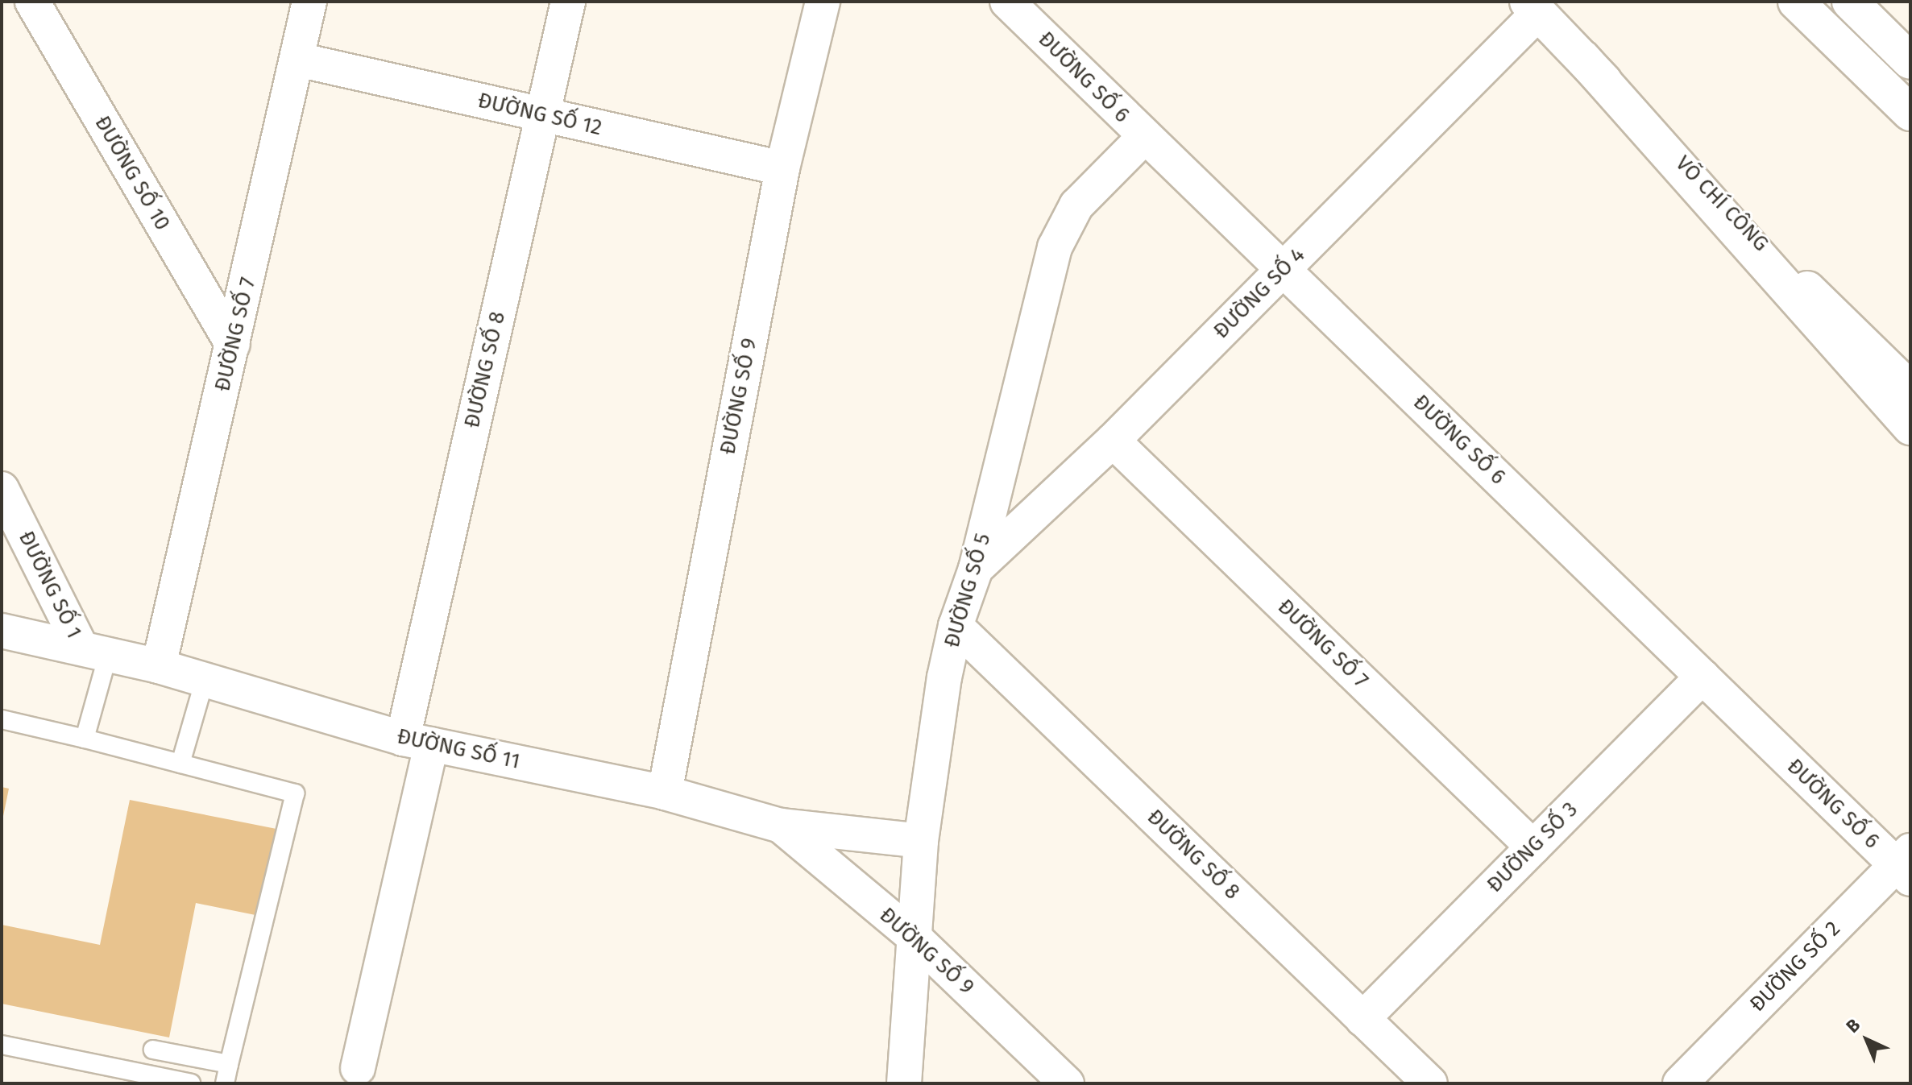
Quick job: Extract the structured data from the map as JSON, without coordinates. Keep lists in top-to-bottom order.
{
  "streets": {
    "main road": ["VÕ CHÍ CÔNG"],
    "street": [
      "ĐƯỜNG SỐ 6",
      "ĐƯỜNG SỐ 12",
      "ĐƯỜNG SỐ 10",
      "ĐƯỜNG SỐ 4",
      "ĐƯỜNG SỐ 7",
      "ĐƯỜNG SỐ 8",
      "ĐƯỜNG SỐ 9",
      "ĐƯỜNG SỐ 1",
      "ĐƯỜNG SỐ 5",
      "ĐƯỜNG SỐ 11",
      "ĐƯỜNG SỐ 3",
      "ĐƯỜNG SỐ 2"
    ]
  },
  "crossings": [
    ["ĐƯỜNG SỐ 6", "ĐƯỜNG SỐ 4"],
    ["ĐƯỜNG SỐ 6", "ĐƯỜNG SỐ 5"],
    ["ĐƯỜNG SỐ 6", "ĐƯỜNG SỐ 3"],
    ["ĐƯỜNG SỐ 6", "ĐƯỜNG SỐ 2"],
    ["ĐƯỜNG SỐ 12", "ĐƯỜNG SỐ 7"],
    ["ĐƯỜNG SỐ 12", "ĐƯỜNG SỐ 8"],
    ["ĐƯỜNG SỐ 12", "ĐƯỜNG SỐ 9"],
    ["ĐƯỜNG SỐ 10", "ĐƯỜNG SỐ 7"],
    ["VÕ CHÍ CÔNG", "ĐƯỜNG SỐ 4"],
    ["ĐƯỜNG SỐ 4", "ĐƯỜNG SỐ 7"],
    ["ĐƯỜNG SỐ 4", "ĐƯỜNG SỐ 5"],
    ["ĐƯỜNG SỐ 7", "ĐƯỜNG SỐ 11"],
    ["ĐƯỜNG SỐ 7", "ĐƯỜNG SỐ 3"],
    ["ĐƯỜNG SỐ 8", "ĐƯỜNG SỐ 5"],
    ["ĐƯỜNG SỐ 8", "ĐƯỜNG SỐ 11"],
    ["ĐƯỜNG SỐ 8", "ĐƯỜNG SỐ 3"],
    ["ĐƯỜNG SỐ 9", "ĐƯỜNG SỐ 5"],
    ["ĐƯỜNG SỐ 9", "ĐƯỜNG SỐ 11"],
    ["ĐƯỜNG SỐ 1", "ĐƯỜNG SỐ 11"],
    ["ĐƯỜNG SỐ 5", "ĐƯỜNG SỐ 11"]
  ],
  "north": "top left"
}
